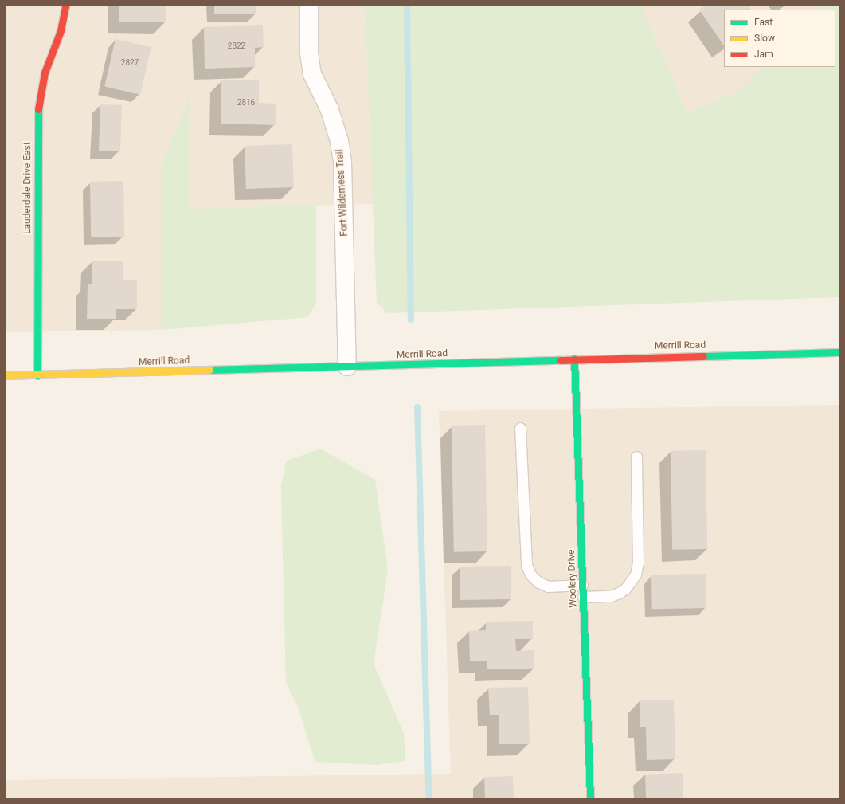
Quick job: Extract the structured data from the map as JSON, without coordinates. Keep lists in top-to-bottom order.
{
  "streets": {
    "main road": ["Lauderdale Drive East", "Merrill Road", "Woolery Drive"],
    "street": ["Fort Wilderness Trail"]
  },
  "crossings": [
    ["Lauderdale Drive East", "Merrill Road"],
    ["Fort Wilderness Trail", "Merrill Road"],
    ["Merrill Road", "Woolery Drive"]
  ],
  "house_numbers": ["2822", "2827", "2816"],
  "legend": ["Fast", "Slow", "Jam"]
}
